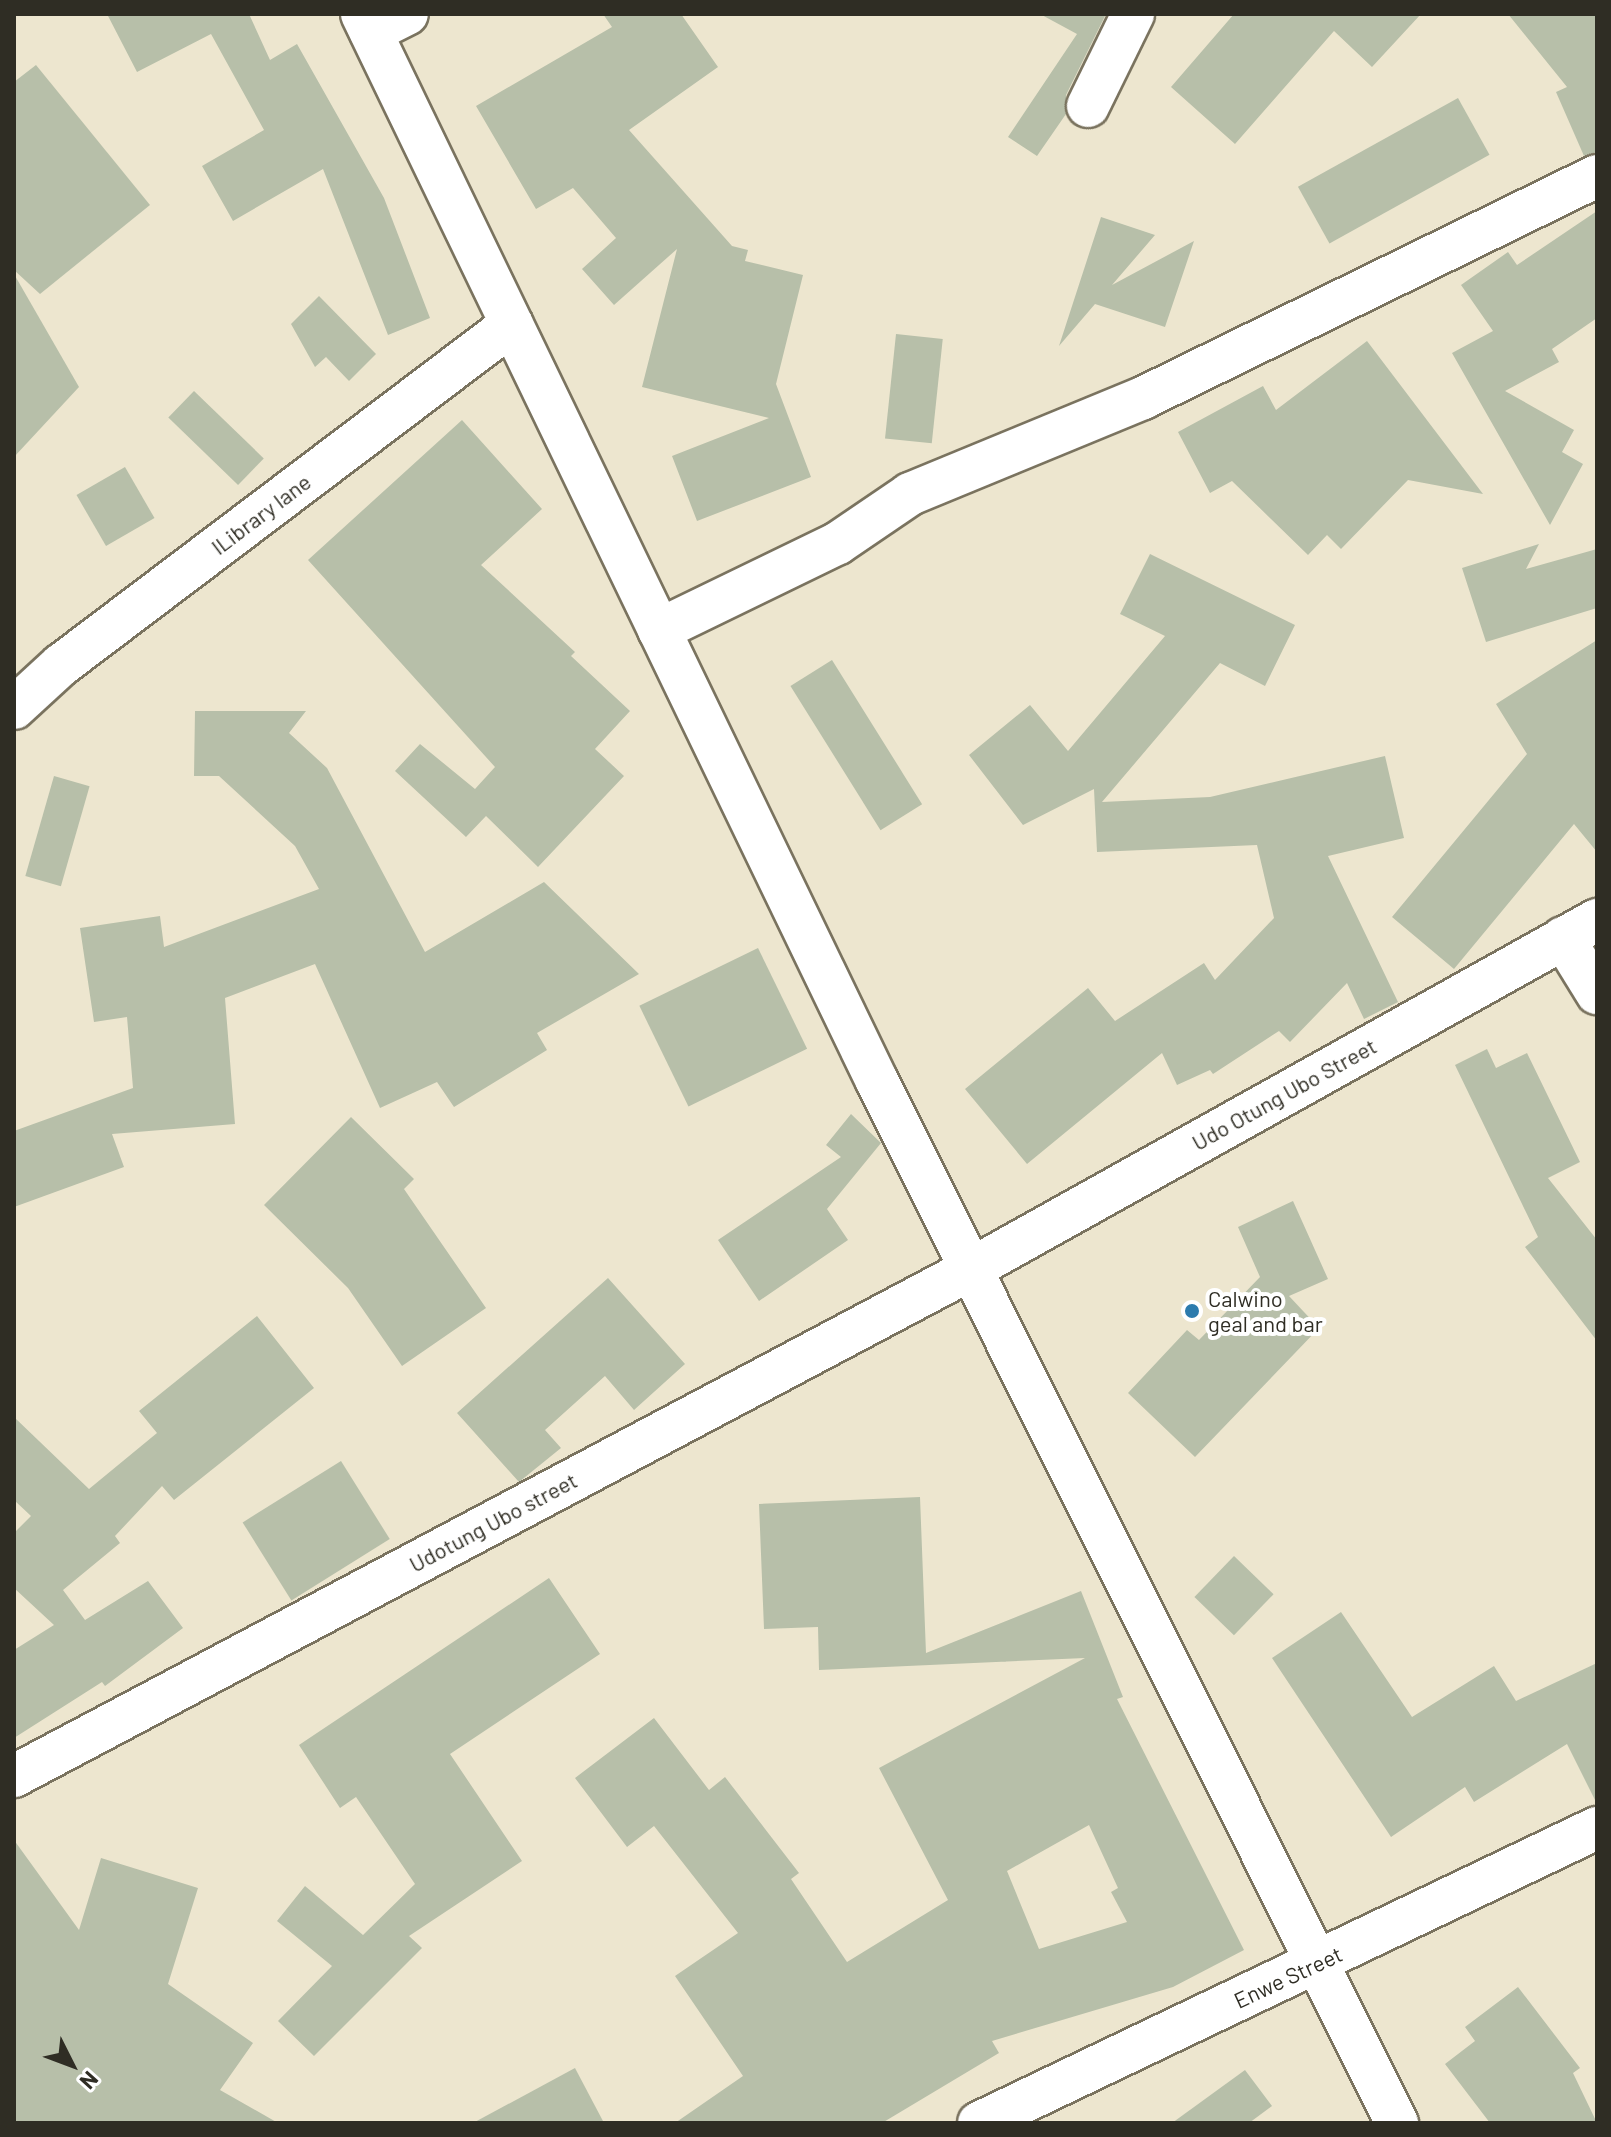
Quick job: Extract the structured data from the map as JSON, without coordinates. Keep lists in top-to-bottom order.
{
  "streets": {
    "street": [
      "lLibrary lane",
      "Udo Otung Ubo Street",
      "Udotung Ubo street",
      "Enwe Street"
    ]
  },
  "crossings": [
    ["Udo Otung Ubo Street", "Udotung Ubo street"]
  ],
  "places": ["Calwino geal and bar"],
  "north": "bottom right"
}
